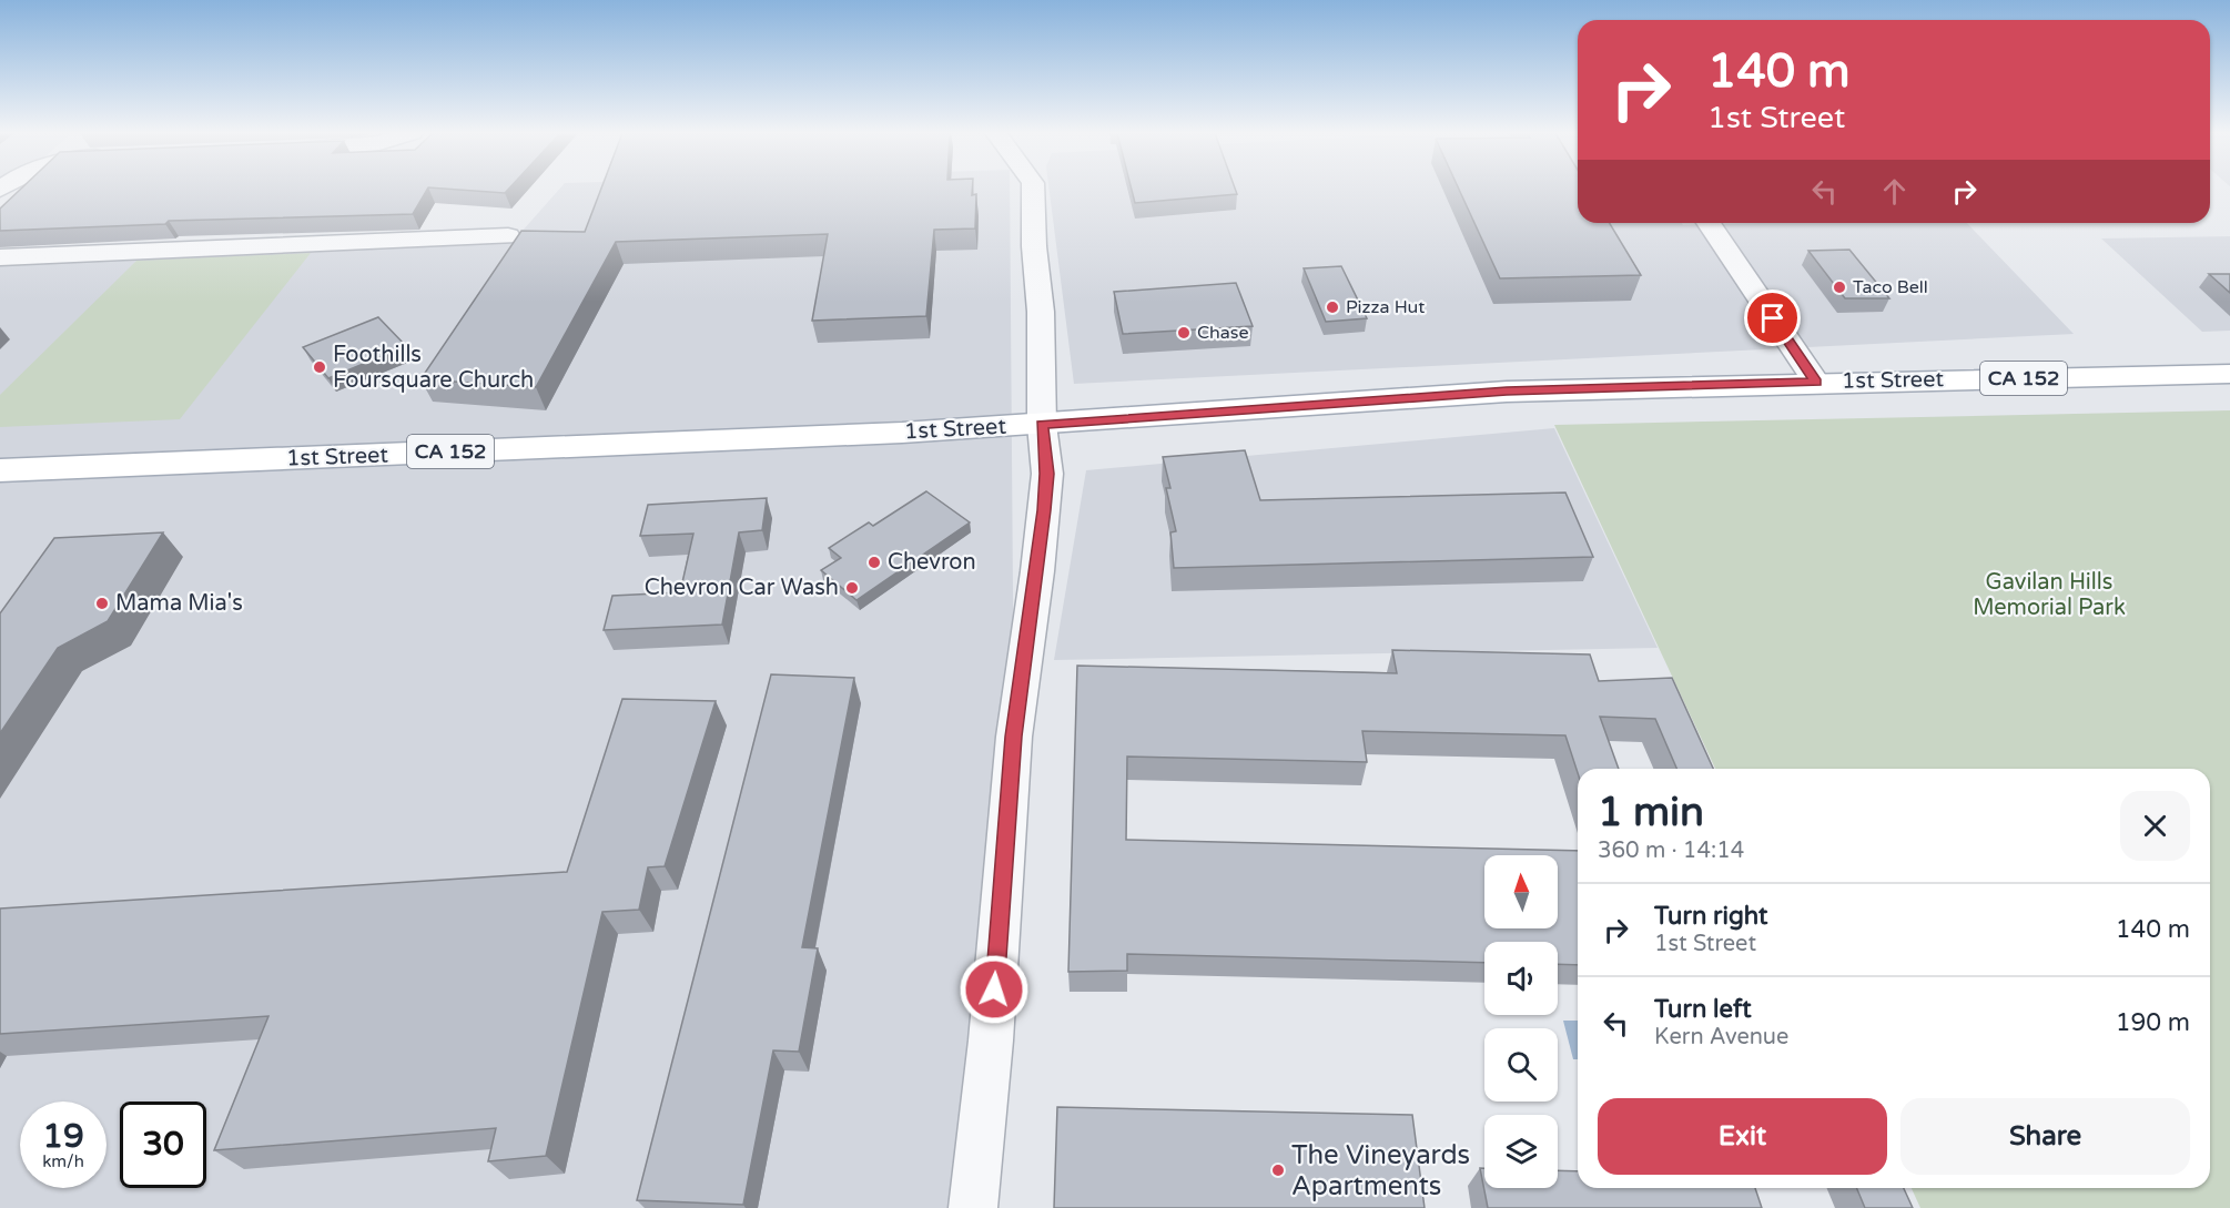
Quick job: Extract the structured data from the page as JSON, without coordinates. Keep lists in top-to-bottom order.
{
  "streets": {
    "main road": ["CA 152", "1st Street"]
  },
  "parks": ["Gavilan Hills Memorial Park"],
  "places": [
    "Taco Bell",
    "Pizza Hut",
    "Chase",
    "Foothills Foursquare Church",
    "Chevron",
    "Chevron Car Wash",
    "Mama Mia's",
    "The Vineyards Apartments"
  ],
  "north": "top",
  "page": {
    "turn": ["140 m", "1st Street"],
    "heading": ["1 min", "360 m · 14:14"],
    "list": [
      {
        "name": "Turn right",
        "note": "1st Street",
        "value": "140 m"
      },
      {
        "name": "Turn left",
        "note": "Kern Avenue",
        "value": "190 m"
      }
    ],
    "buttons": ["Exit", "Share"],
    "speed": "19 km/h",
    "limit": "30"
  }
}
